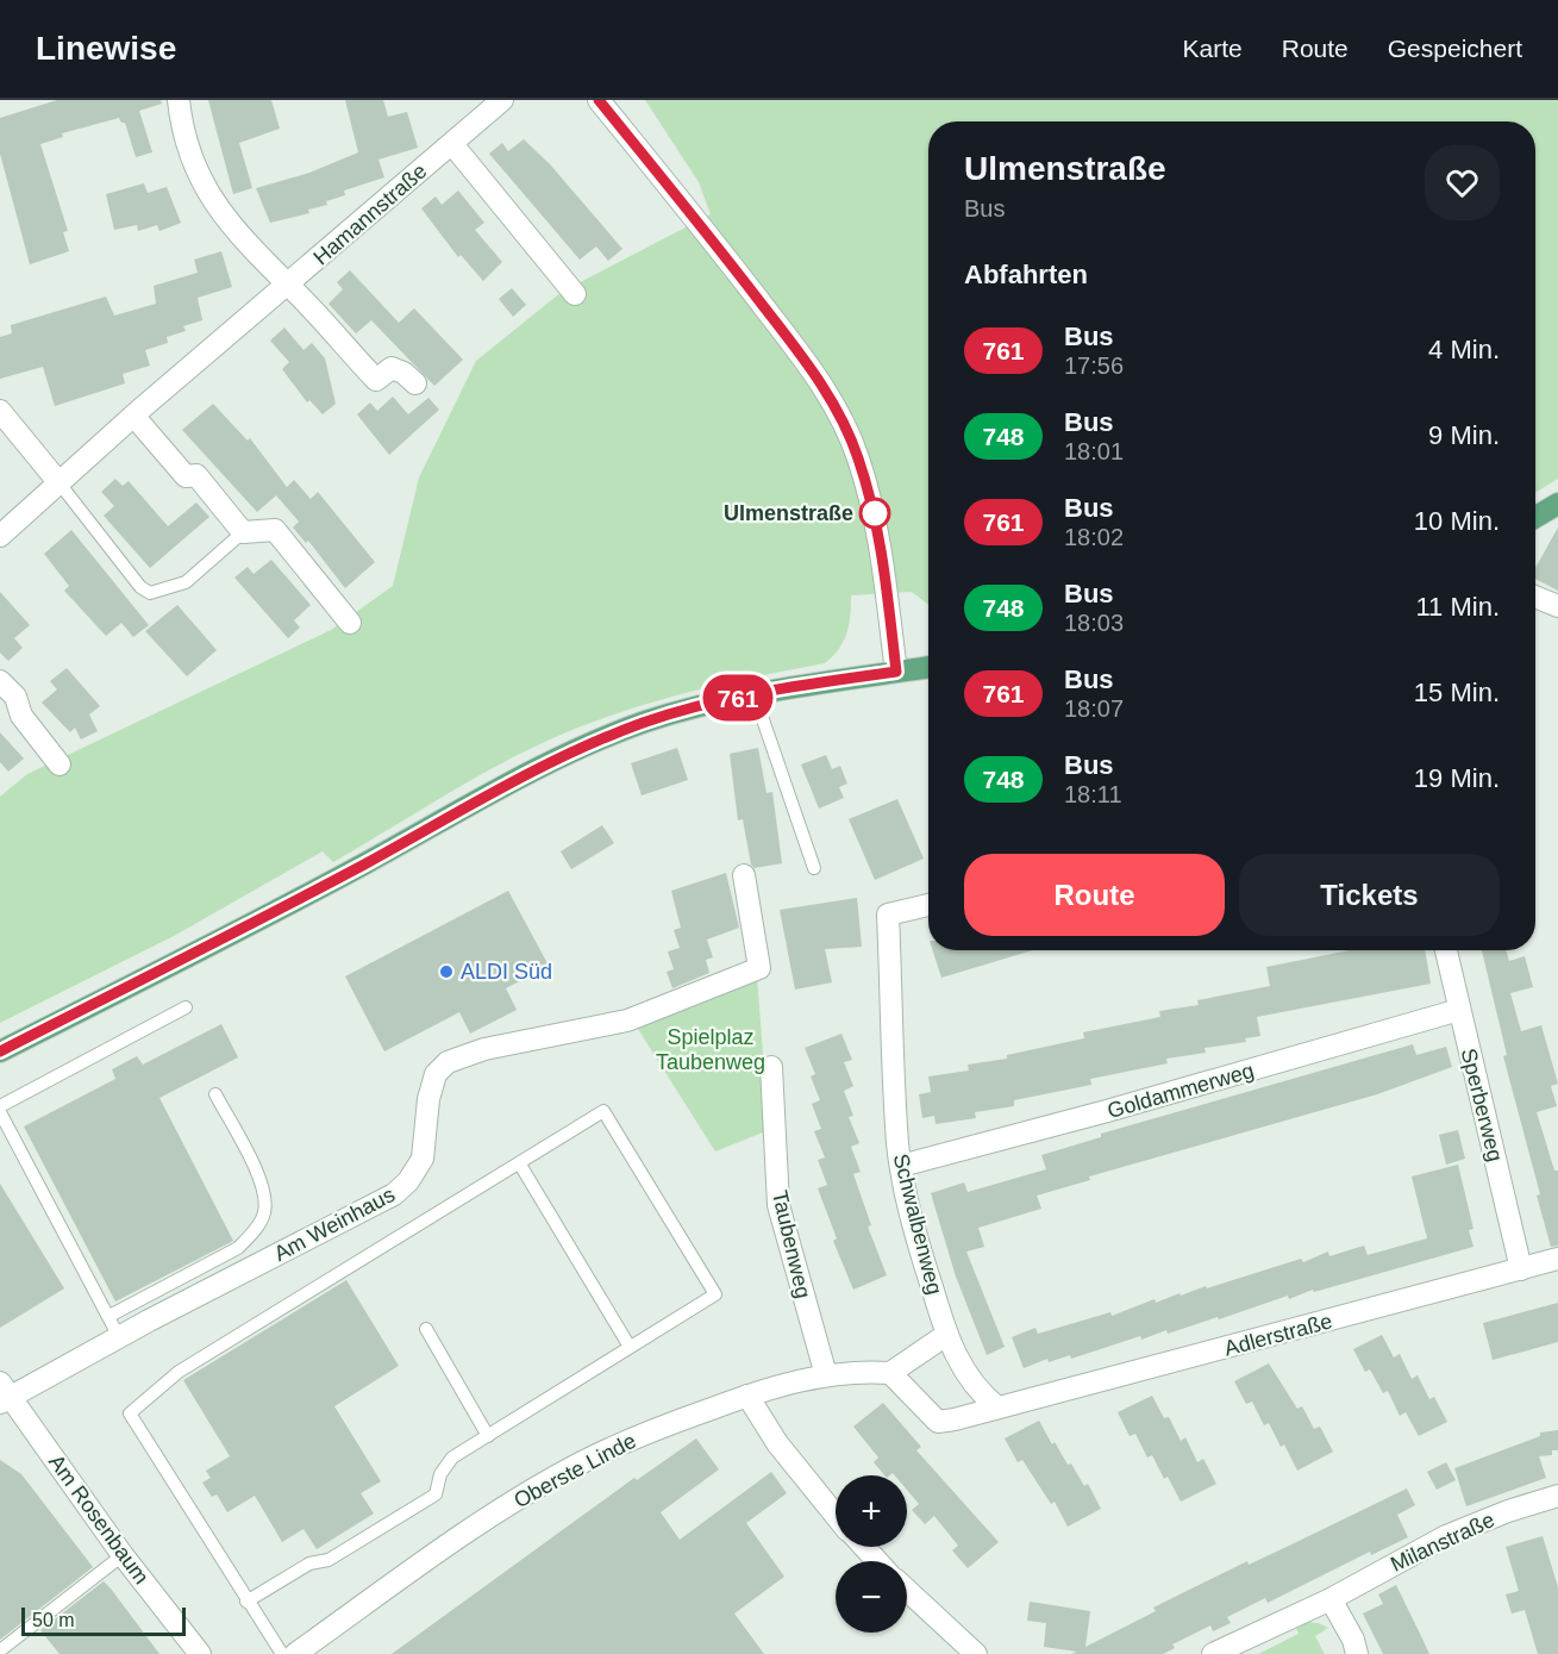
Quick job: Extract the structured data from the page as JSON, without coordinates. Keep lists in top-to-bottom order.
{
  "streets": {
    "street": [
      "Hamannstraße",
      "Goldammerweg",
      "Sperberweg",
      "Am Weinhaus",
      "Schwalbenweg",
      "Taubenweg",
      "Adlerstraße",
      "Oberste Linde",
      "Am Rosenbaum",
      "Milanstraße"
    ]
  },
  "crossings": [
    ["Goldammerweg", "Sperberweg"],
    ["Goldammerweg", "Schwalbenweg"],
    ["Sperberweg", "Adlerstraße"],
    ["Am Weinhaus", "Am Rosenbaum"],
    ["Taubenweg", "Oberste Linde"],
    ["Adlerstraße", "Oberste Linde"]
  ],
  "parks": ["Spielplaz Taubenweg"],
  "places": ["Ulmenstraße", "ALDI Süd"],
  "lines": ["bus line 761"],
  "scale_bar": "50 m",
  "page": {
    "header": "Linewise",
    "nav": ["Karte", "Route", "Gespeichert"],
    "on_map": "761",
    "heading": [
      ["Ulmenstraße", "Bus"],
      "Abfahrten"
    ],
    "list": [
      {
        "mark": "761",
        "name": "Bus",
        "note": "17:56",
        "value": "4 Min."
      },
      {
        "mark": "748",
        "name": "Bus",
        "note": "18:01",
        "value": "9 Min."
      },
      {
        "mark": "761",
        "name": "Bus",
        "note": "18:02",
        "value": "10 Min."
      },
      {
        "mark": "748",
        "name": "Bus",
        "note": "18:03",
        "value": "11 Min."
      },
      {
        "mark": "761",
        "name": "Bus",
        "note": "18:07",
        "value": "15 Min."
      },
      {
        "mark": "748",
        "name": "Bus",
        "note": "18:11",
        "value": "19 Min."
      }
    ],
    "buttons": ["Route", "Tickets"],
    "map_buttons": ["+", "−"],
    "scale": "50 m"
  }
}
